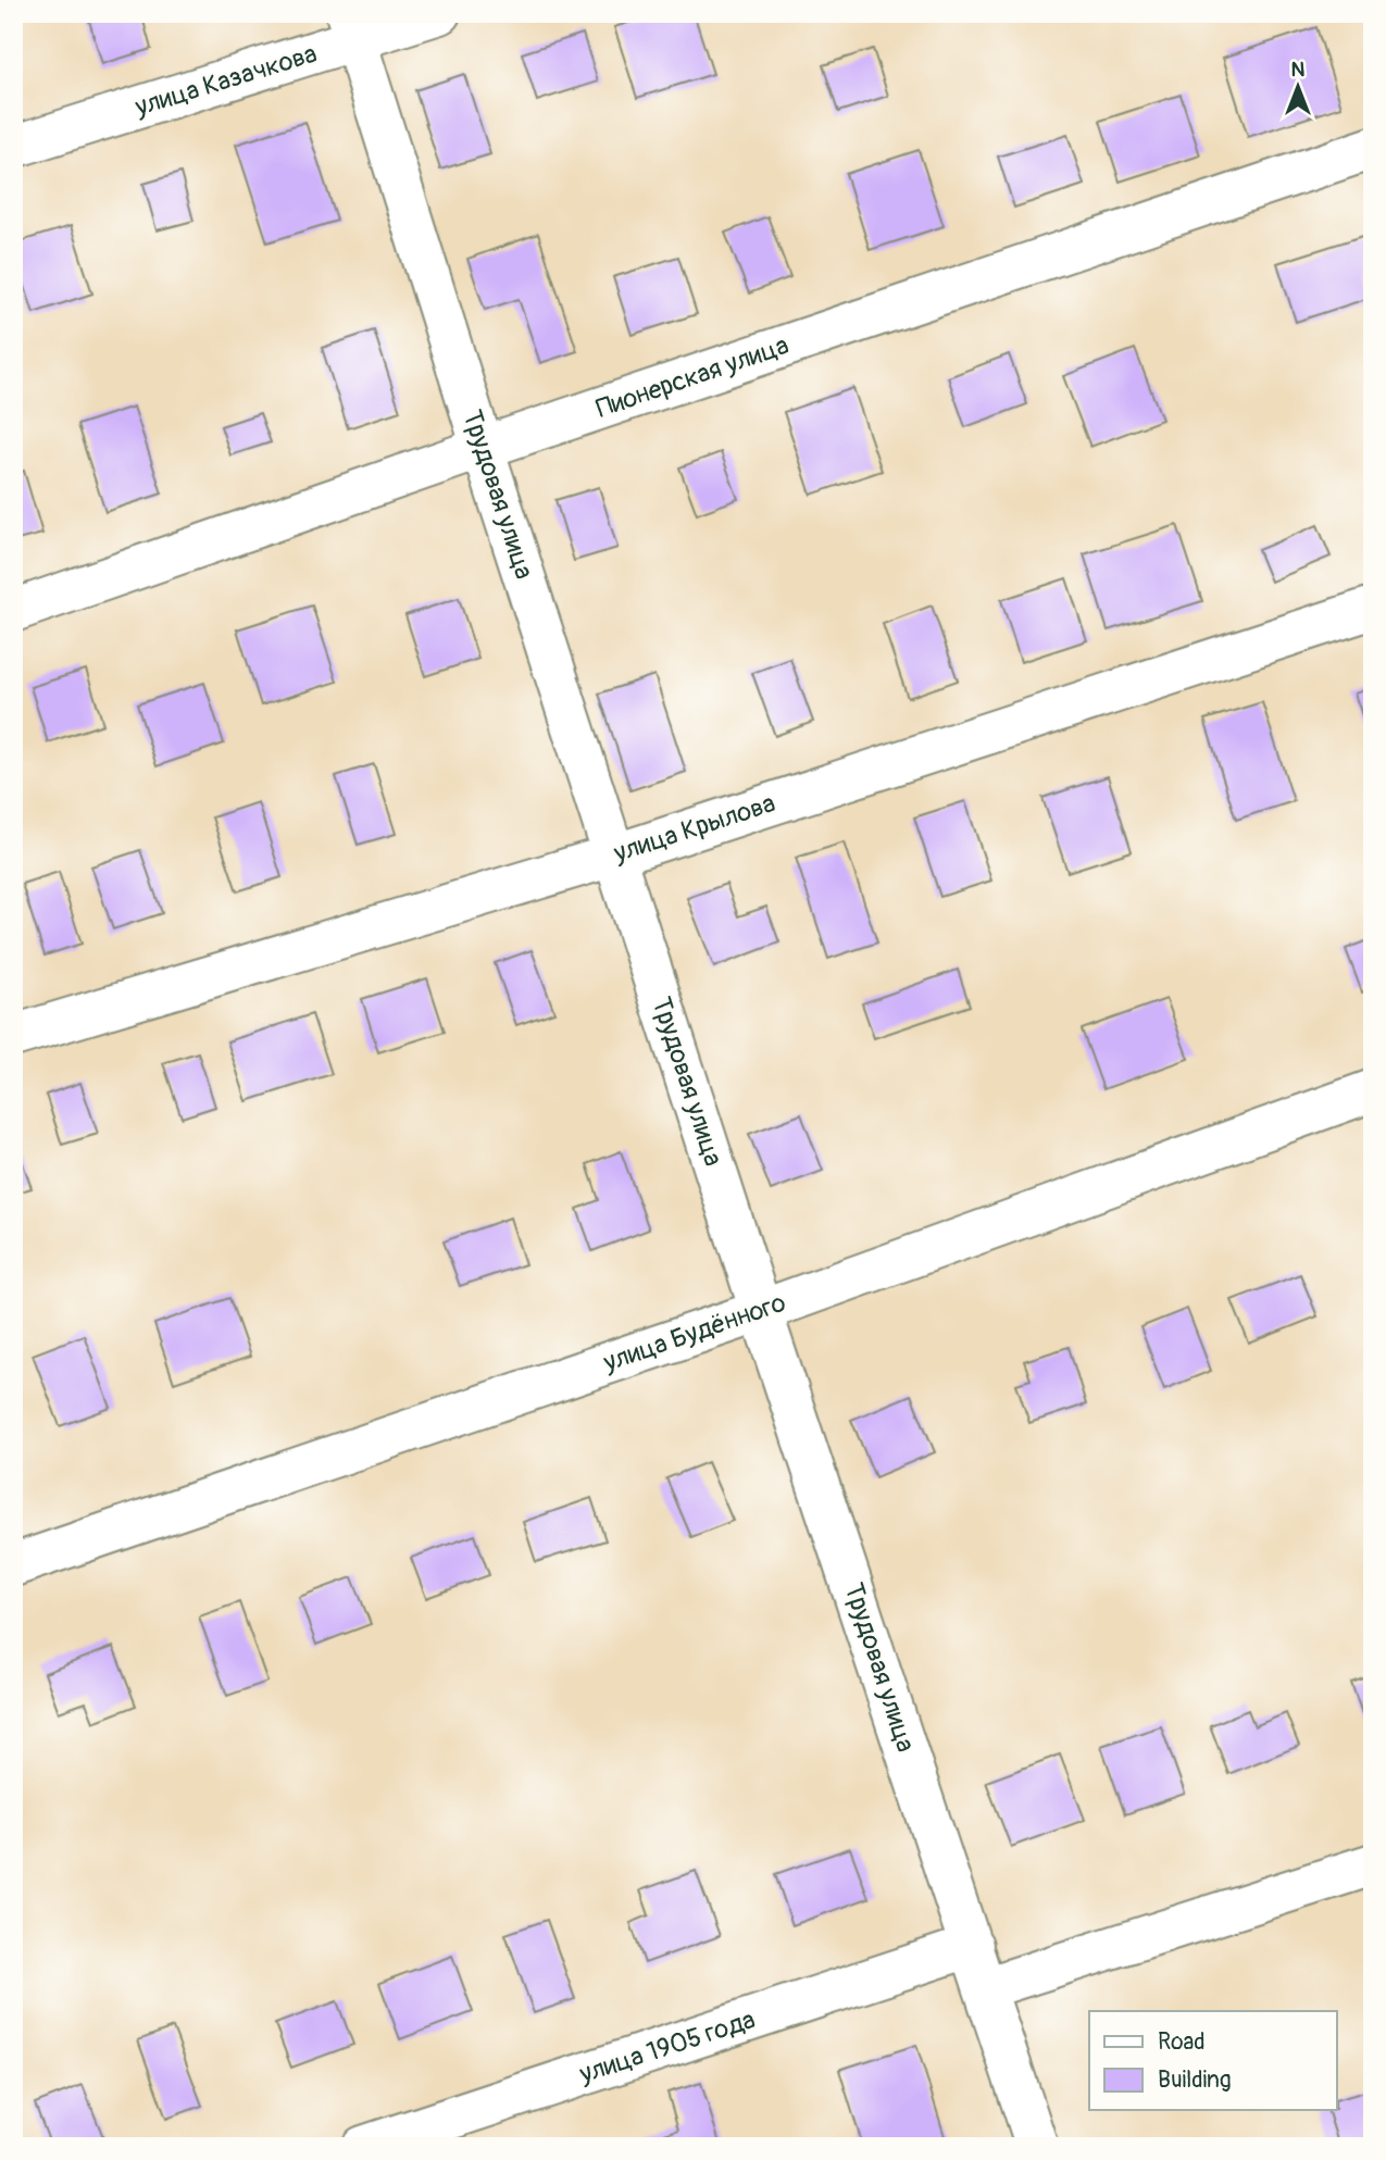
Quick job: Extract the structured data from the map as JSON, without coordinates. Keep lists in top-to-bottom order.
{
  "streets": {
    "street": [
      "улица Казачкова",
      "Пионерская улица",
      "Трудовая улица",
      "улица Крылова",
      "улица Будённого",
      "улица 1905 года"
    ]
  },
  "crossings": [
    ["улица Казачкова", "Трудовая улица"],
    ["Пионерская улица", "Трудовая улица"],
    ["Трудовая улица", "улица Крылова"],
    ["Трудовая улица", "улица Будённого"],
    ["Трудовая улица", "улица 1905 года"]
  ],
  "legend": ["Road", "Building"],
  "north": "top"
}
